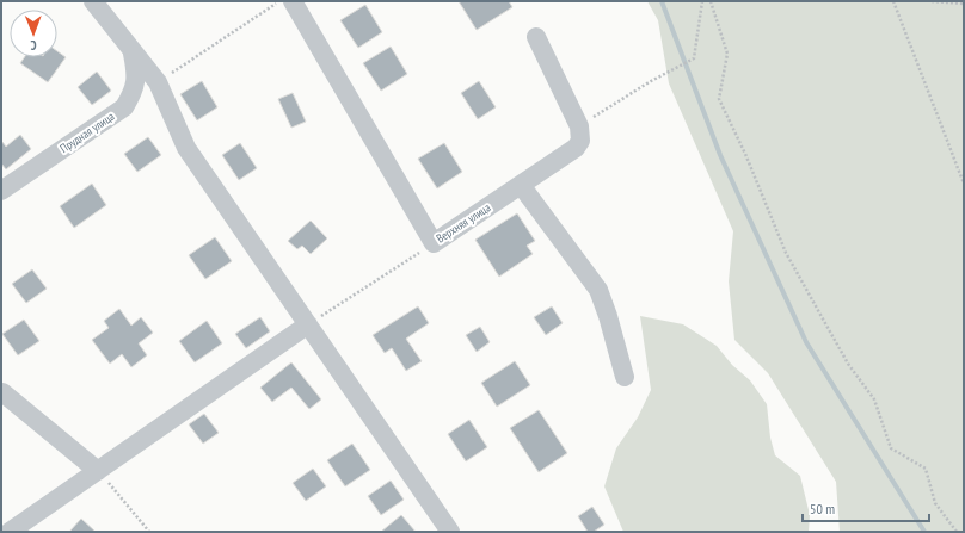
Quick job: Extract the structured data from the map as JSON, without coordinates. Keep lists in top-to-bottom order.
{
  "streets": {
    "street": ["Прудная улица", "Верхняя улица"]
  },
  "scale_bar": "50 m",
  "north": "bottom"
}
